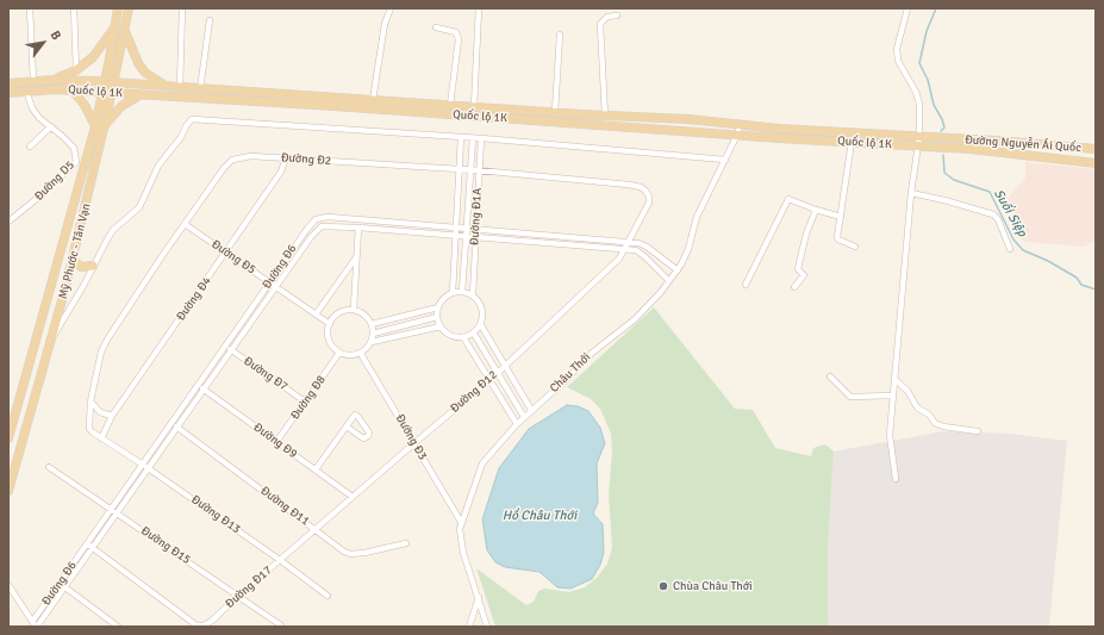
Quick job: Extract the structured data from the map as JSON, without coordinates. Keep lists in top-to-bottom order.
{
  "streets": {
    "main road": ["Quốc lộ 1K", "Đường Nguyễn Ái Quốc", "Mỹ Phước - Tân Vạn"],
    "street": [
      "Đường Đ2",
      "Đường D5",
      "Đường Đ1A",
      "Đường Đ5",
      "Đường Đ6",
      "Đường Đ4",
      "Châu Thới",
      "Đường Đ7",
      "Đường Đ12",
      "Đường Đ8",
      "Đường Đ3",
      "Đường Đ9",
      "Đường Đ11",
      "Đường Đ13",
      "Đường Đ15",
      "Đường Đ17"
    ]
  },
  "crossings": [
    ["Quốc lộ 1K", "Đường Nguyễn Ái Quốc"],
    ["Quốc lộ 1K", "Đường D5"],
    ["Quốc lộ 1K", "Mỹ Phước - Tân Vạn"],
    ["Quốc lộ 1K", "Châu Thới"],
    ["Đường Đ2", "Đường Đ1A"],
    ["Đường Đ2", "Đường Đ5"],
    ["Đường Đ2", "Đường Đ6"],
    ["Đường Đ2", "Đường Đ4"],
    ["Đường Đ2", "Đường Đ13"],
    ["Đường Đ1A", "Đường Đ6"],
    ["Đường Đ5", "Đường Đ6"],
    ["Đường Đ5", "Đường Đ4"],
    ["Đường Đ5", "Đường Đ8"],
    ["Đường Đ5", "Đường Đ3"],
    ["Đường Đ6", "Châu Thới"],
    ["Đường Đ6", "Đường Đ7"],
    ["Đường Đ6", "Đường Đ12"],
    ["Đường Đ6", "Đường Đ9"],
    ["Đường Đ6", "Đường Đ11"],
    ["Đường Đ6", "Đường Đ13"],
    ["Đường Đ6", "Đường Đ15"],
    ["Đường Đ6", "Đường Đ17"],
    ["Đường Đ4", "Đường Đ13"],
    ["Châu Thới", "Đường Đ3"],
    ["Đường Đ7", "Đường Đ8"],
    ["Đường Đ12", "Đường Đ3"],
    ["Đường Đ12", "Đường Đ9"],
    ["Đường Đ12", "Đường Đ11"],
    ["Đường Đ12", "Đường Đ17"],
    ["Đường Đ8", "Đường Đ3"],
    ["Đường Đ8", "Đường Đ9"],
    ["Đường Đ11", "Đường Đ17"],
    ["Đường Đ13", "Đường Đ17"],
    ["Đường Đ15", "Đường Đ17"]
  ],
  "water": ["Suối Siệp", "Hồ Châu Thới"],
  "places": ["Chùa Châu Thới"],
  "north": "top right"
}
